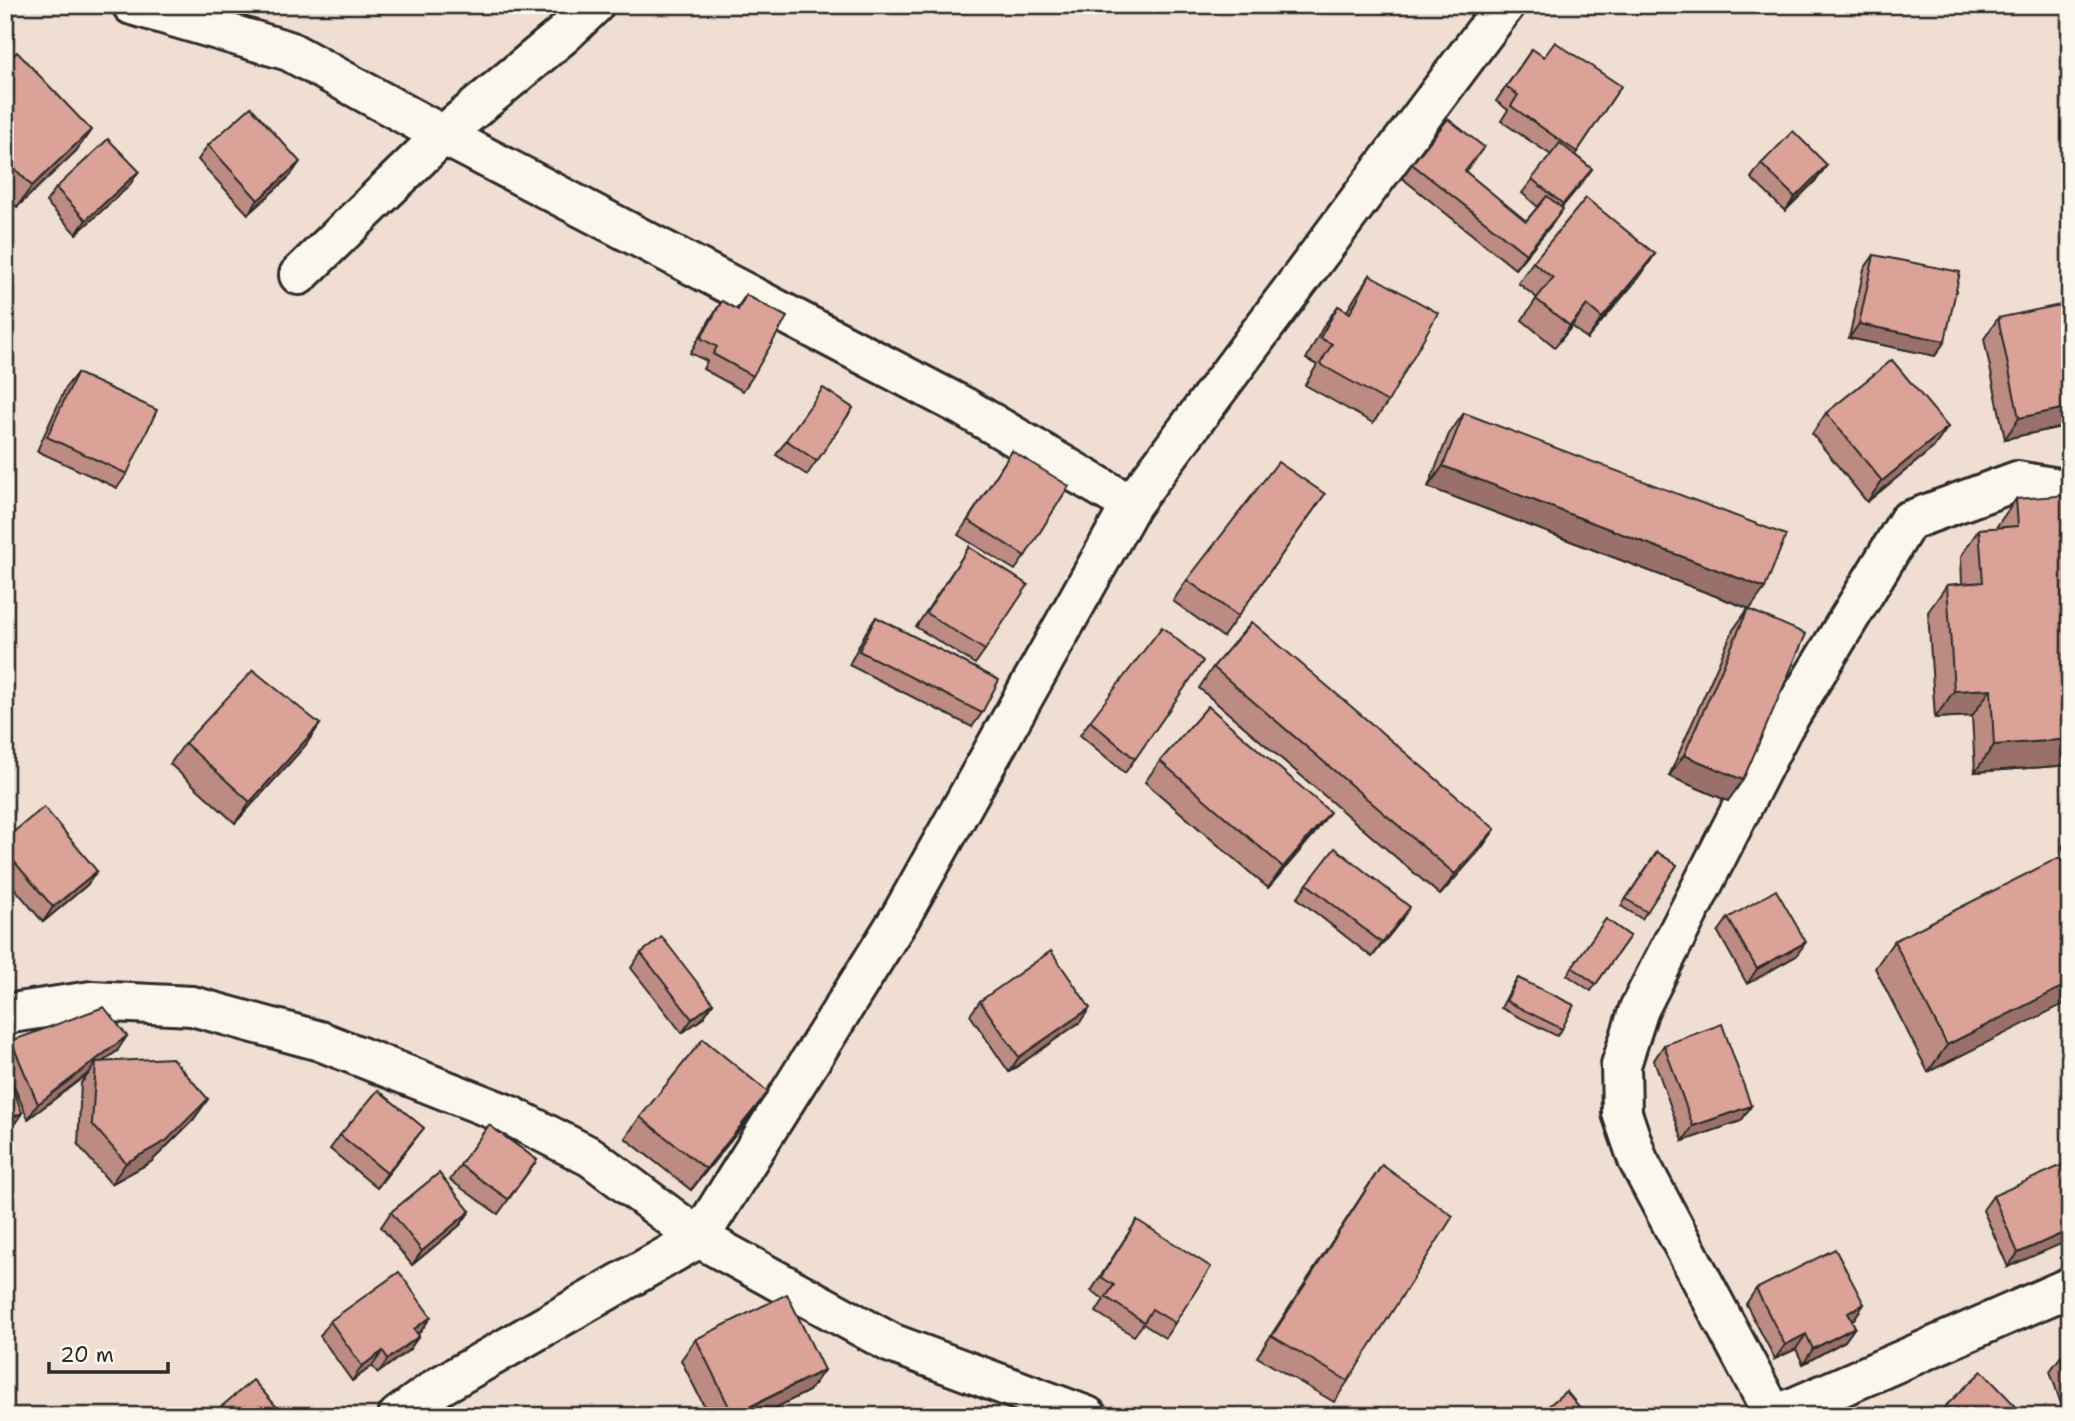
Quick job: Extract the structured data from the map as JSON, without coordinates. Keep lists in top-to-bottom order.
{
  "scale_bar": "20 m"
}
